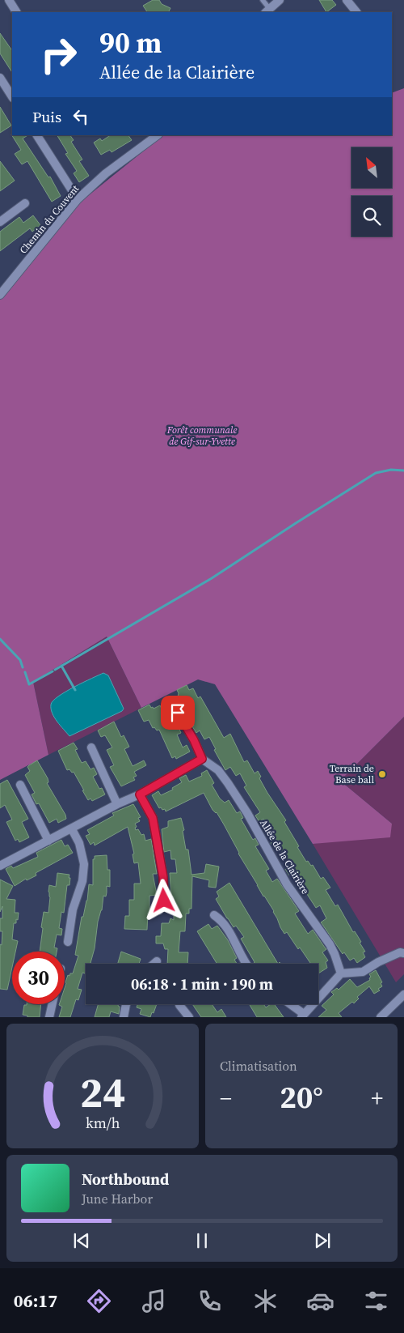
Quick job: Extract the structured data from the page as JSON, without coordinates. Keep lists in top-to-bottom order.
{
  "streets": {
    "street": ["Chemin du Couvent", "Allée de la Clairière"]
  },
  "parks": ["Forêt communale de Gif-sur-Yvette"],
  "places": ["Terrain de Base ball"],
  "north": "top left",
  "page": {
    "turn": ["90 m", "Allée de la Clairière"],
    "then": "Puis",
    "limit": "30",
    "trip": "06:18 · 1 min · 190 m",
    "tile": "Climatisation",
    "heat": ["−", "20°", "+"],
    "song": ["Northbound", "June Harbor"],
    "tabs": "06:17",
    "gauge": ["24", "km/h"]
  }
}
